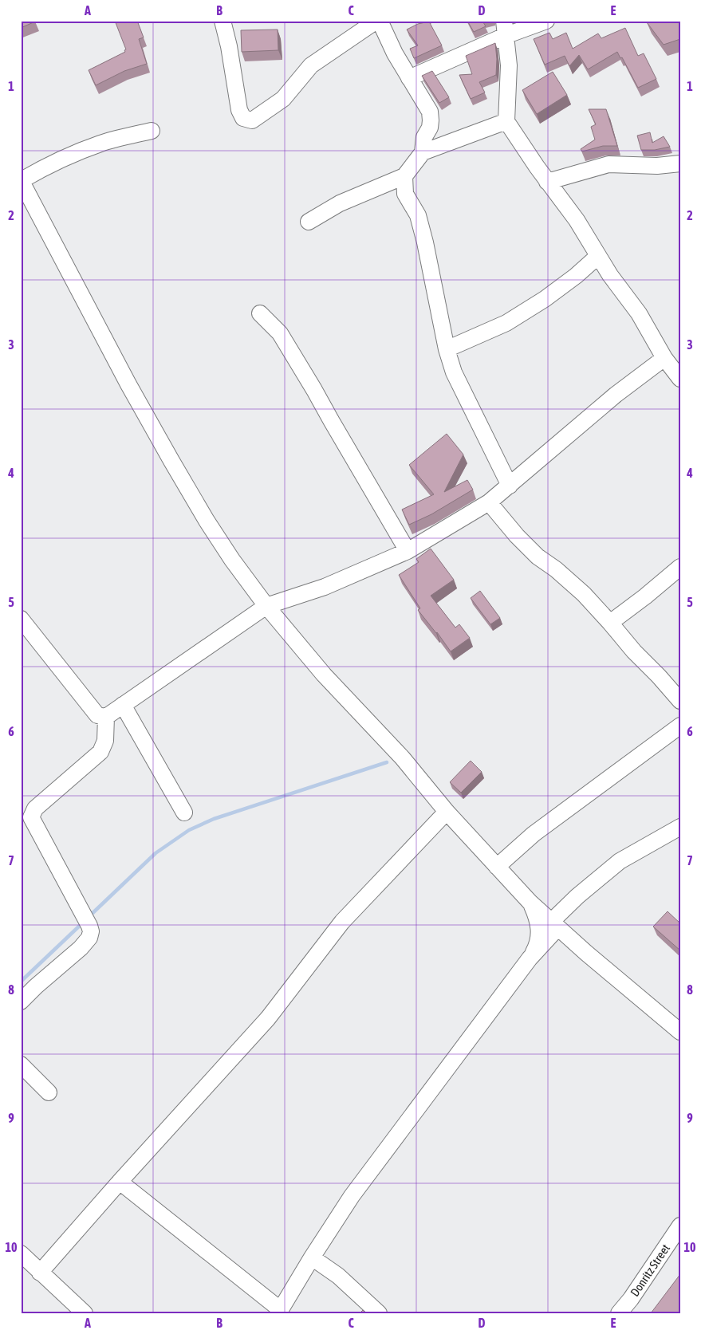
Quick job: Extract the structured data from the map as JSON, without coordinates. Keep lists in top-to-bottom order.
{
  "streets": {
    "street": ["Donritz Street"]
  },
  "grid": {
    "columns": [
      "A",
      "B",
      "C",
      "D",
      "E"
    ],
    "rows": [
      "1",
      "2",
      "3",
      "4",
      "5",
      "6",
      "7",
      "8",
      "9",
      "10"
    ]
  }
}
